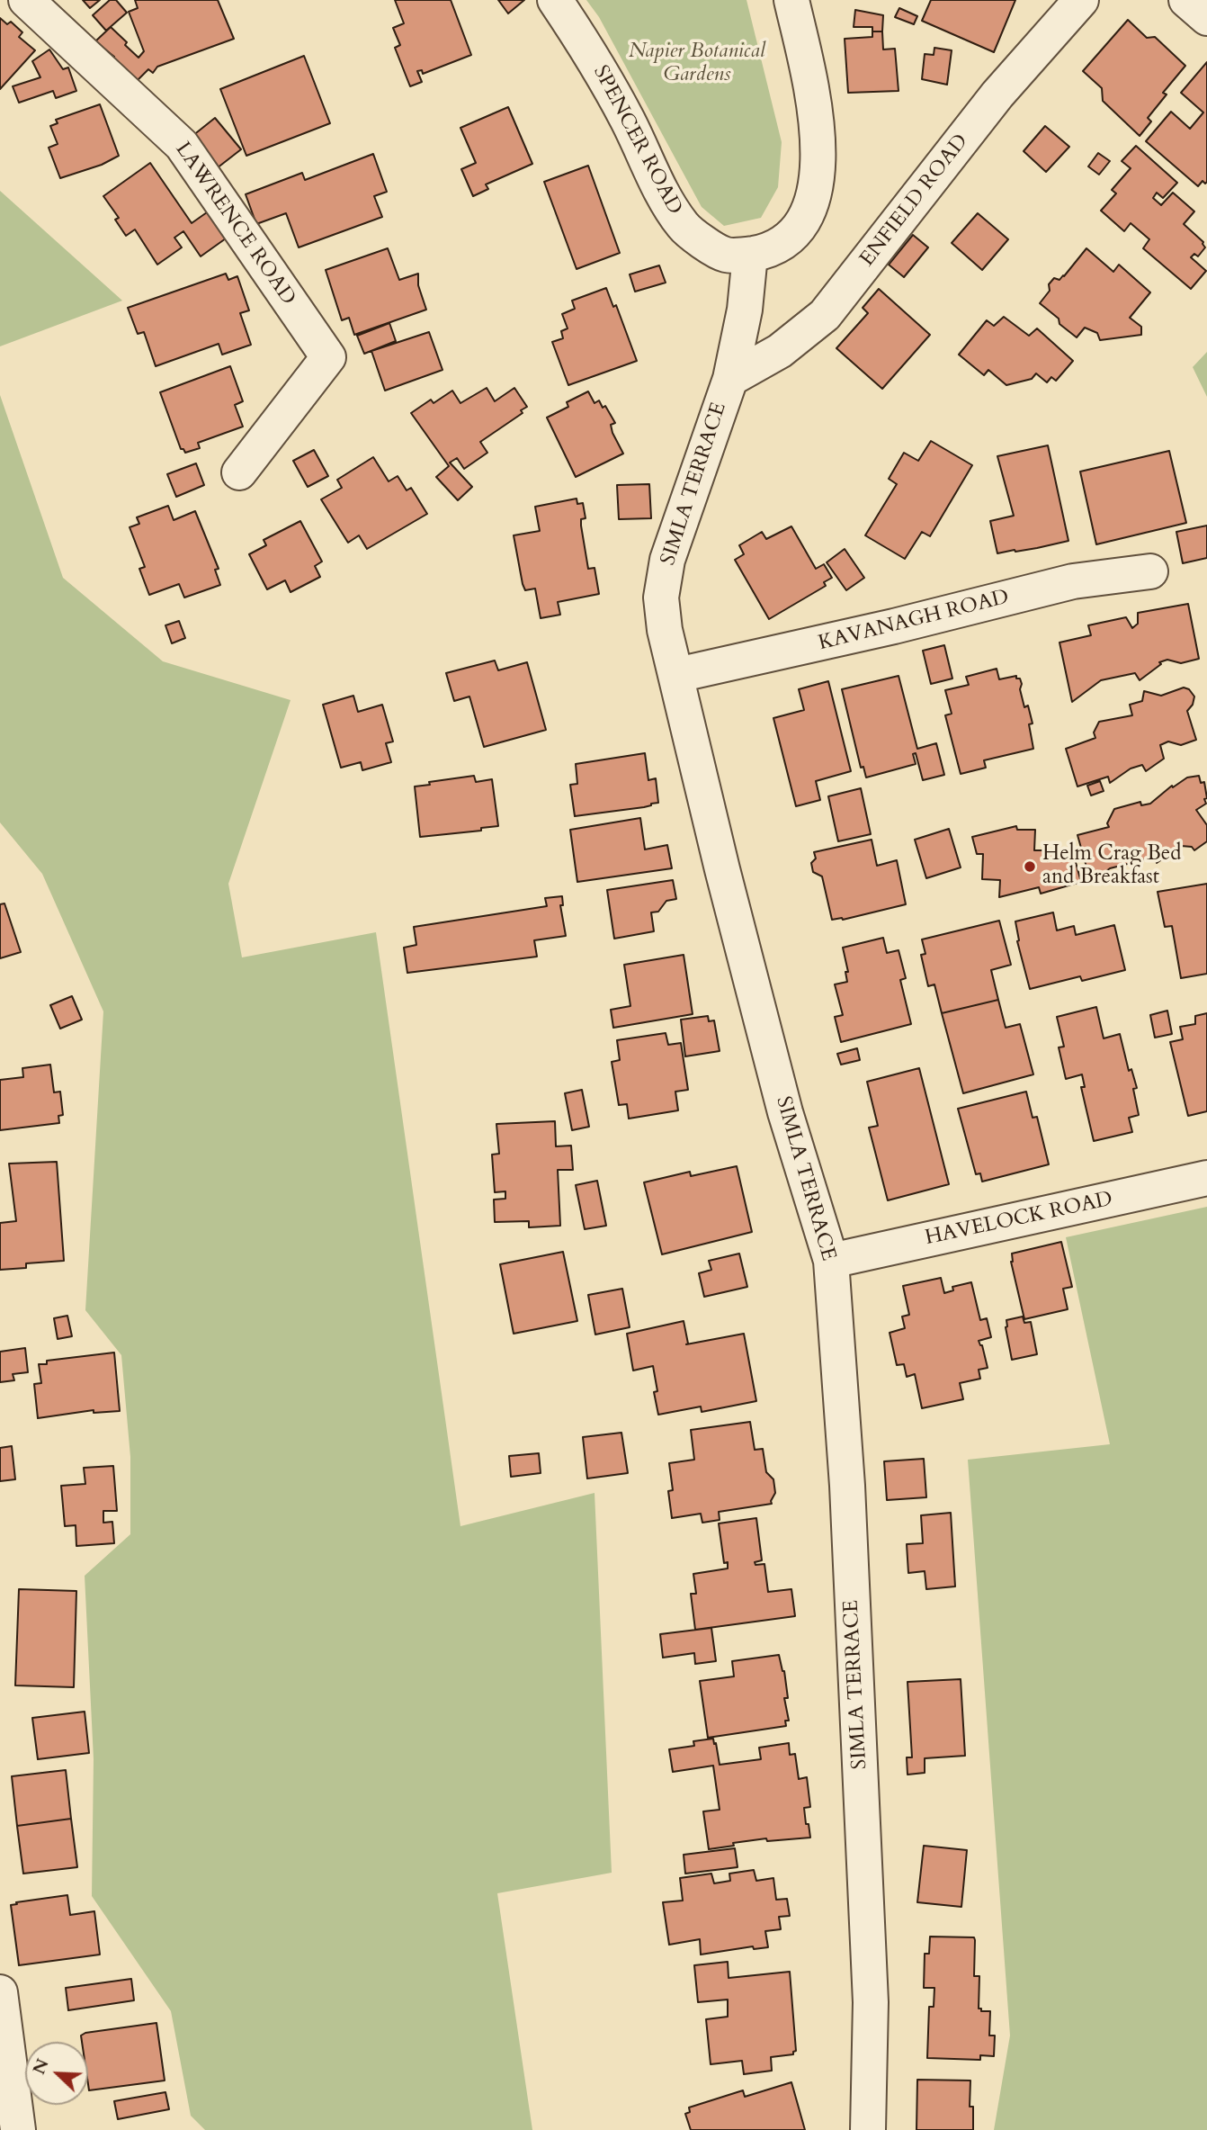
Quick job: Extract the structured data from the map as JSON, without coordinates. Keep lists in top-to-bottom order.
{
  "streets": {
    "street": [
      "SPENCER ROAD",
      "ENFIELD ROAD",
      "LAWRENCE ROAD",
      "SIMLA TERRACE",
      "KAVANAGH ROAD",
      "HAVELOCK ROAD"
    ]
  },
  "crossings": [
    ["SPENCER ROAD", "SIMLA TERRACE"],
    ["ENFIELD ROAD", "SIMLA TERRACE"],
    ["SIMLA TERRACE", "KAVANAGH ROAD"],
    ["SIMLA TERRACE", "HAVELOCK ROAD"]
  ],
  "parks": ["Napier Botanical Gardens"],
  "places": ["Helm Crag Bed and Breakfast"],
  "north": "top left"
}
